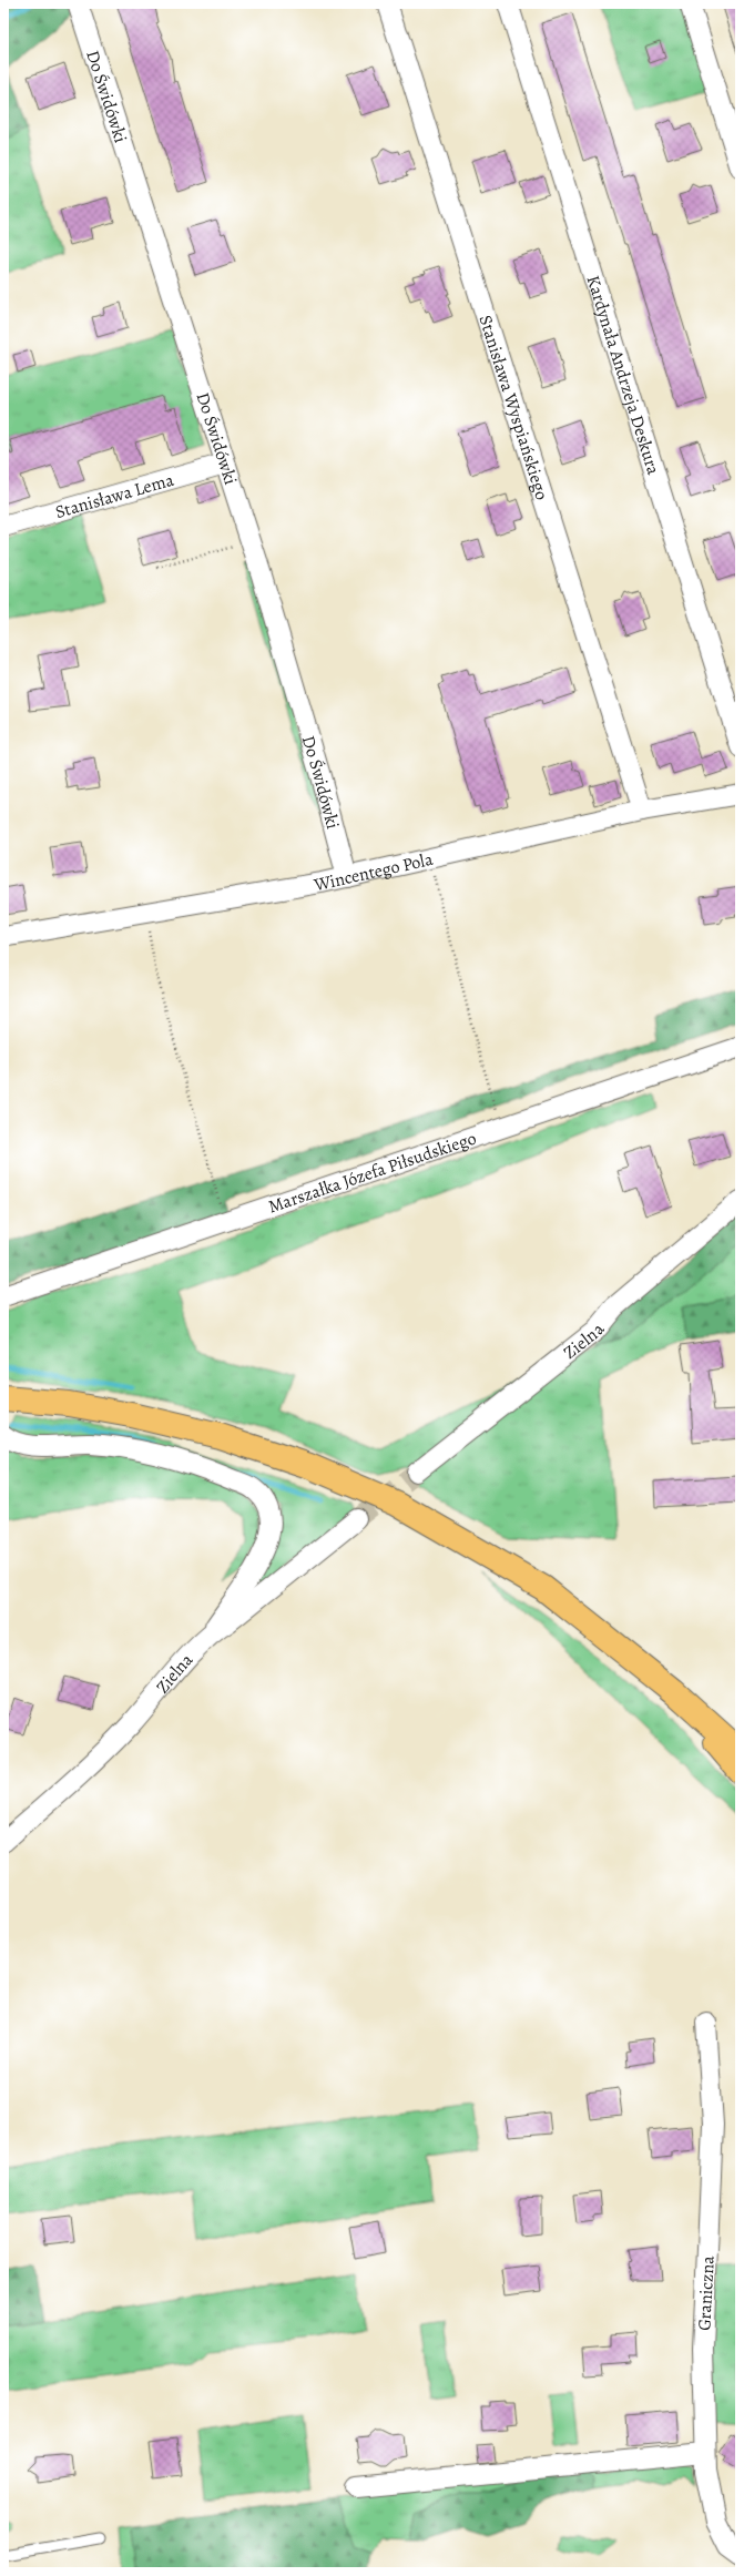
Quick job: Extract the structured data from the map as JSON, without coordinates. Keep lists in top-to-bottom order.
{
  "streets": {
    "street": [
      "Do Świdówki",
      "Kardynała Andrzeja Deskura",
      "Stanisława Wyspiańskiego",
      "Stanisława Lema",
      "Wincentego Pola",
      "Marszałka Józefa Piłsudskiego",
      "Zielna",
      "Graniczna"
    ]
  },
  "crossings": [
    ["Do Świdówki", "Stanisława Lema"],
    ["Do Świdówki", "Wincentego Pola"],
    ["Stanisława Wyspiańskiego", "Wincentego Pola"]
  ]
}
